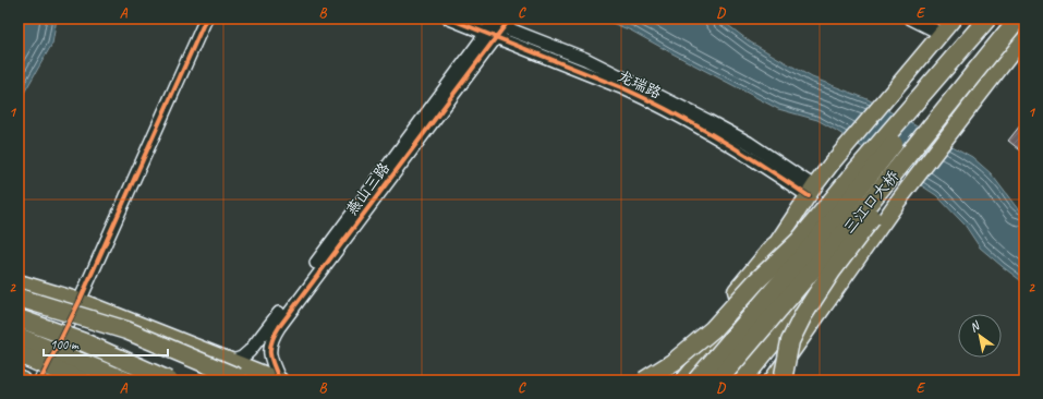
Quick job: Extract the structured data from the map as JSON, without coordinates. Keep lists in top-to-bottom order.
{
  "streets": {
    "highway": ["三江口大桥"],
    "street": ["龙瑞路", "燕山三路"]
  },
  "crossings": [
    ["龙瑞路", "燕山三路"]
  ],
  "scale_bar": "100 m",
  "north": "top left",
  "grid": {
    "columns": [
      "A",
      "B",
      "C",
      "D",
      "E"
    ],
    "rows": ["1", "2"]
  }
}
